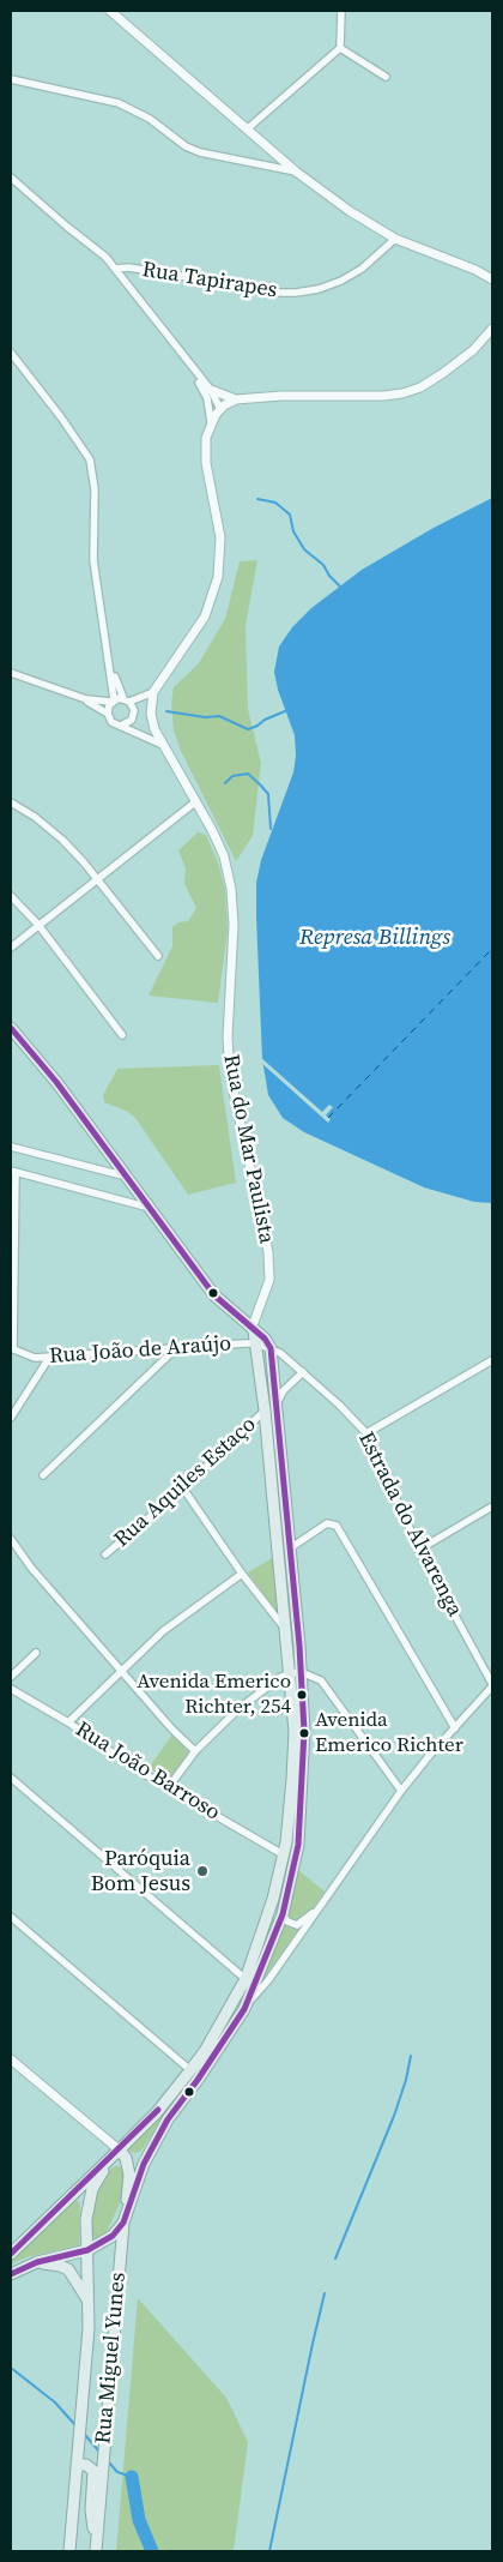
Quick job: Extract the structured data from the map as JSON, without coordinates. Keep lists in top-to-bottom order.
{
  "streets": {
    "main road": ["Estrada do Alvarenga", "Rua Miguel Yunes"],
    "street": [
      "Rua Tapirapes",
      "Rua do Mar Paulista",
      "Rua João de Araújo",
      "Rua Aquiles Estaço",
      "Rua João Barroso"
    ]
  },
  "crossings": [
    ["Rua do Mar Paulista", "Estrada do Alvarenga"],
    ["Rua João de Araújo", "Estrada do Alvarenga"]
  ],
  "water": ["Represa Billings"],
  "places": ["Avenida Emerico Richter, 254", "Avenida Emerico Richter", "Paróquia Bom Jesus"]
}
